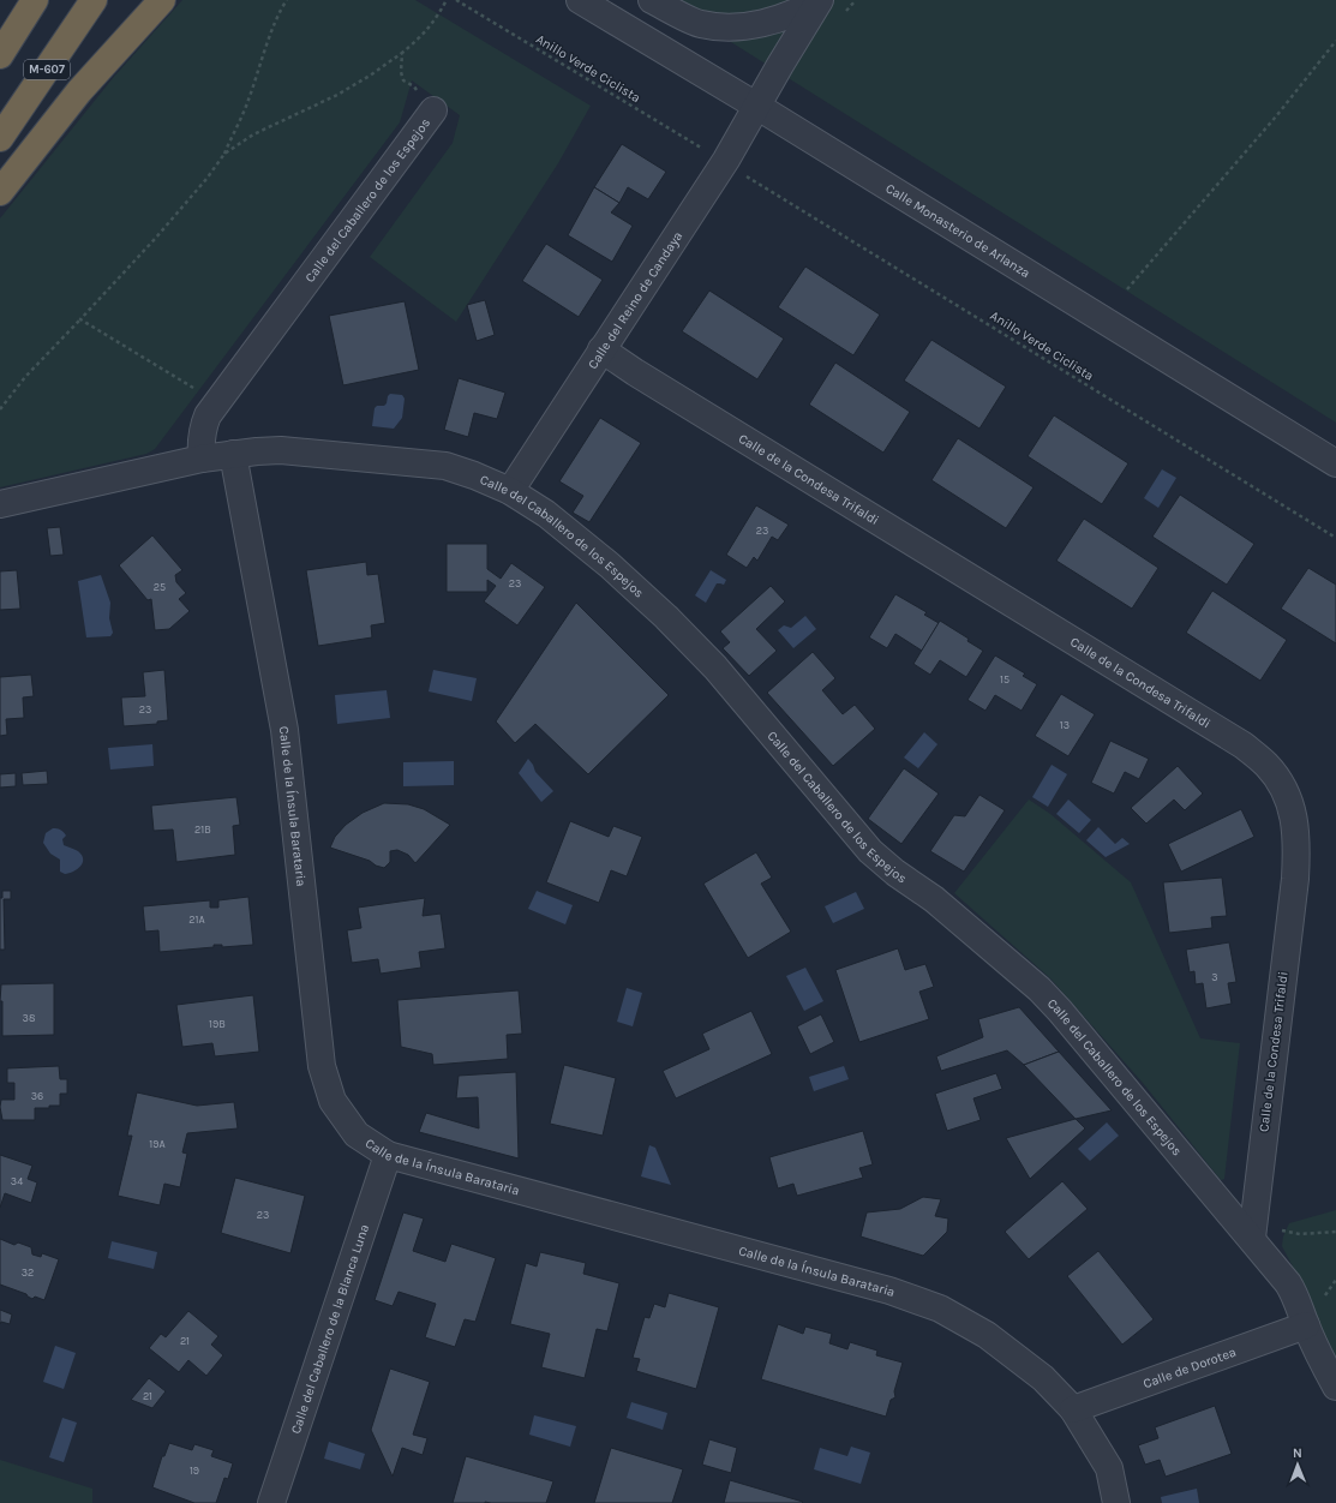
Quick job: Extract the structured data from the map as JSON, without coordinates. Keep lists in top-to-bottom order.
{
  "streets": {
    "highway": ["M-607"],
    "street": [
      "Calle del Caballero de los Espejos",
      "Calle Monasterio de Arlanza",
      "Calle del Reino de Candaya",
      "Calle de la Condesa Trifaldi",
      "Calle de la Ínsula Barataria",
      "Calle del Caballero de la Blanca Luna",
      "Calle de Dorotea"
    ],
    "path": ["Anillo Verde Ciclista"]
  },
  "crossings": [
    ["Calle del Caballero de los Espejos", "Calle del Reino de Candaya"],
    ["Calle del Caballero de los Espejos", "Calle de la Condesa Trifaldi"],
    ["Calle del Caballero de los Espejos", "Calle de la Ínsula Barataria"],
    ["Calle del Caballero de los Espejos", "Calle de Dorotea"],
    ["Calle Monasterio de Arlanza", "Calle del Reino de Candaya"],
    ["Calle del Reino de Candaya", "Calle de la Condesa Trifaldi"],
    ["Calle de la Ínsula Barataria", "Calle del Caballero de la Blanca Luna"],
    ["Calle de la Ínsula Barataria", "Calle de Dorotea"]
  ],
  "house_numbers": [
    "23",
    "23",
    "25",
    "15",
    "23",
    "13",
    "21B",
    "21A",
    "3",
    "38",
    "19B",
    "36",
    "19A",
    "34",
    "23",
    "32",
    "21",
    "21",
    "19"
  ],
  "north": "top"
}
